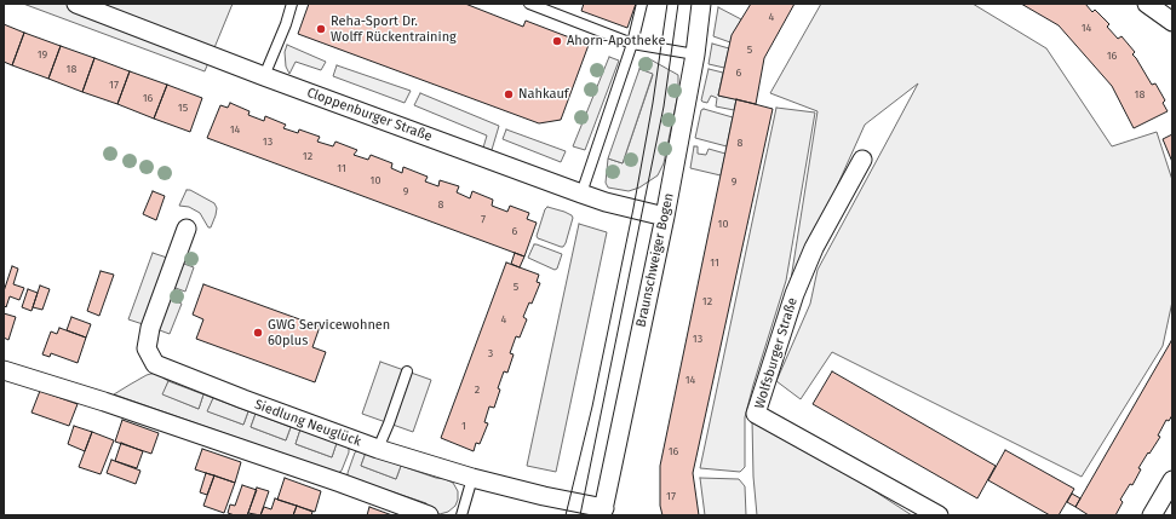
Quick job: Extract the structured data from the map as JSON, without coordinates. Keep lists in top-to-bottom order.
{
  "streets": {
    "street": [
      "Cloppenburger Straße",
      "Braunschweiger Bogen",
      "Wolfsburger Straße",
      "Siedlung Neuglück"
    ]
  },
  "crossings": [
    ["Cloppenburger Straße", "Braunschweiger Bogen"],
    ["Braunschweiger Bogen", "Siedlung Neuglück"]
  ],
  "places": [
    "Reha-Sport Dr. Wolff Rückentraining",
    "Ahorn-Apotheke",
    "Nahkauf",
    "GWG Servicewohnen 60plus"
  ],
  "house_numbers": [
    "4",
    "14",
    "5",
    "19",
    "16",
    "18",
    "6",
    "17",
    "18",
    "16",
    "15",
    "14",
    "13",
    "8",
    "12",
    "11",
    "10",
    "9",
    "9",
    "8",
    "7",
    "10",
    "6",
    "11",
    "5",
    "12",
    "4",
    "13",
    "3",
    "14",
    "2",
    "1",
    "16",
    "17"
  ]
}
